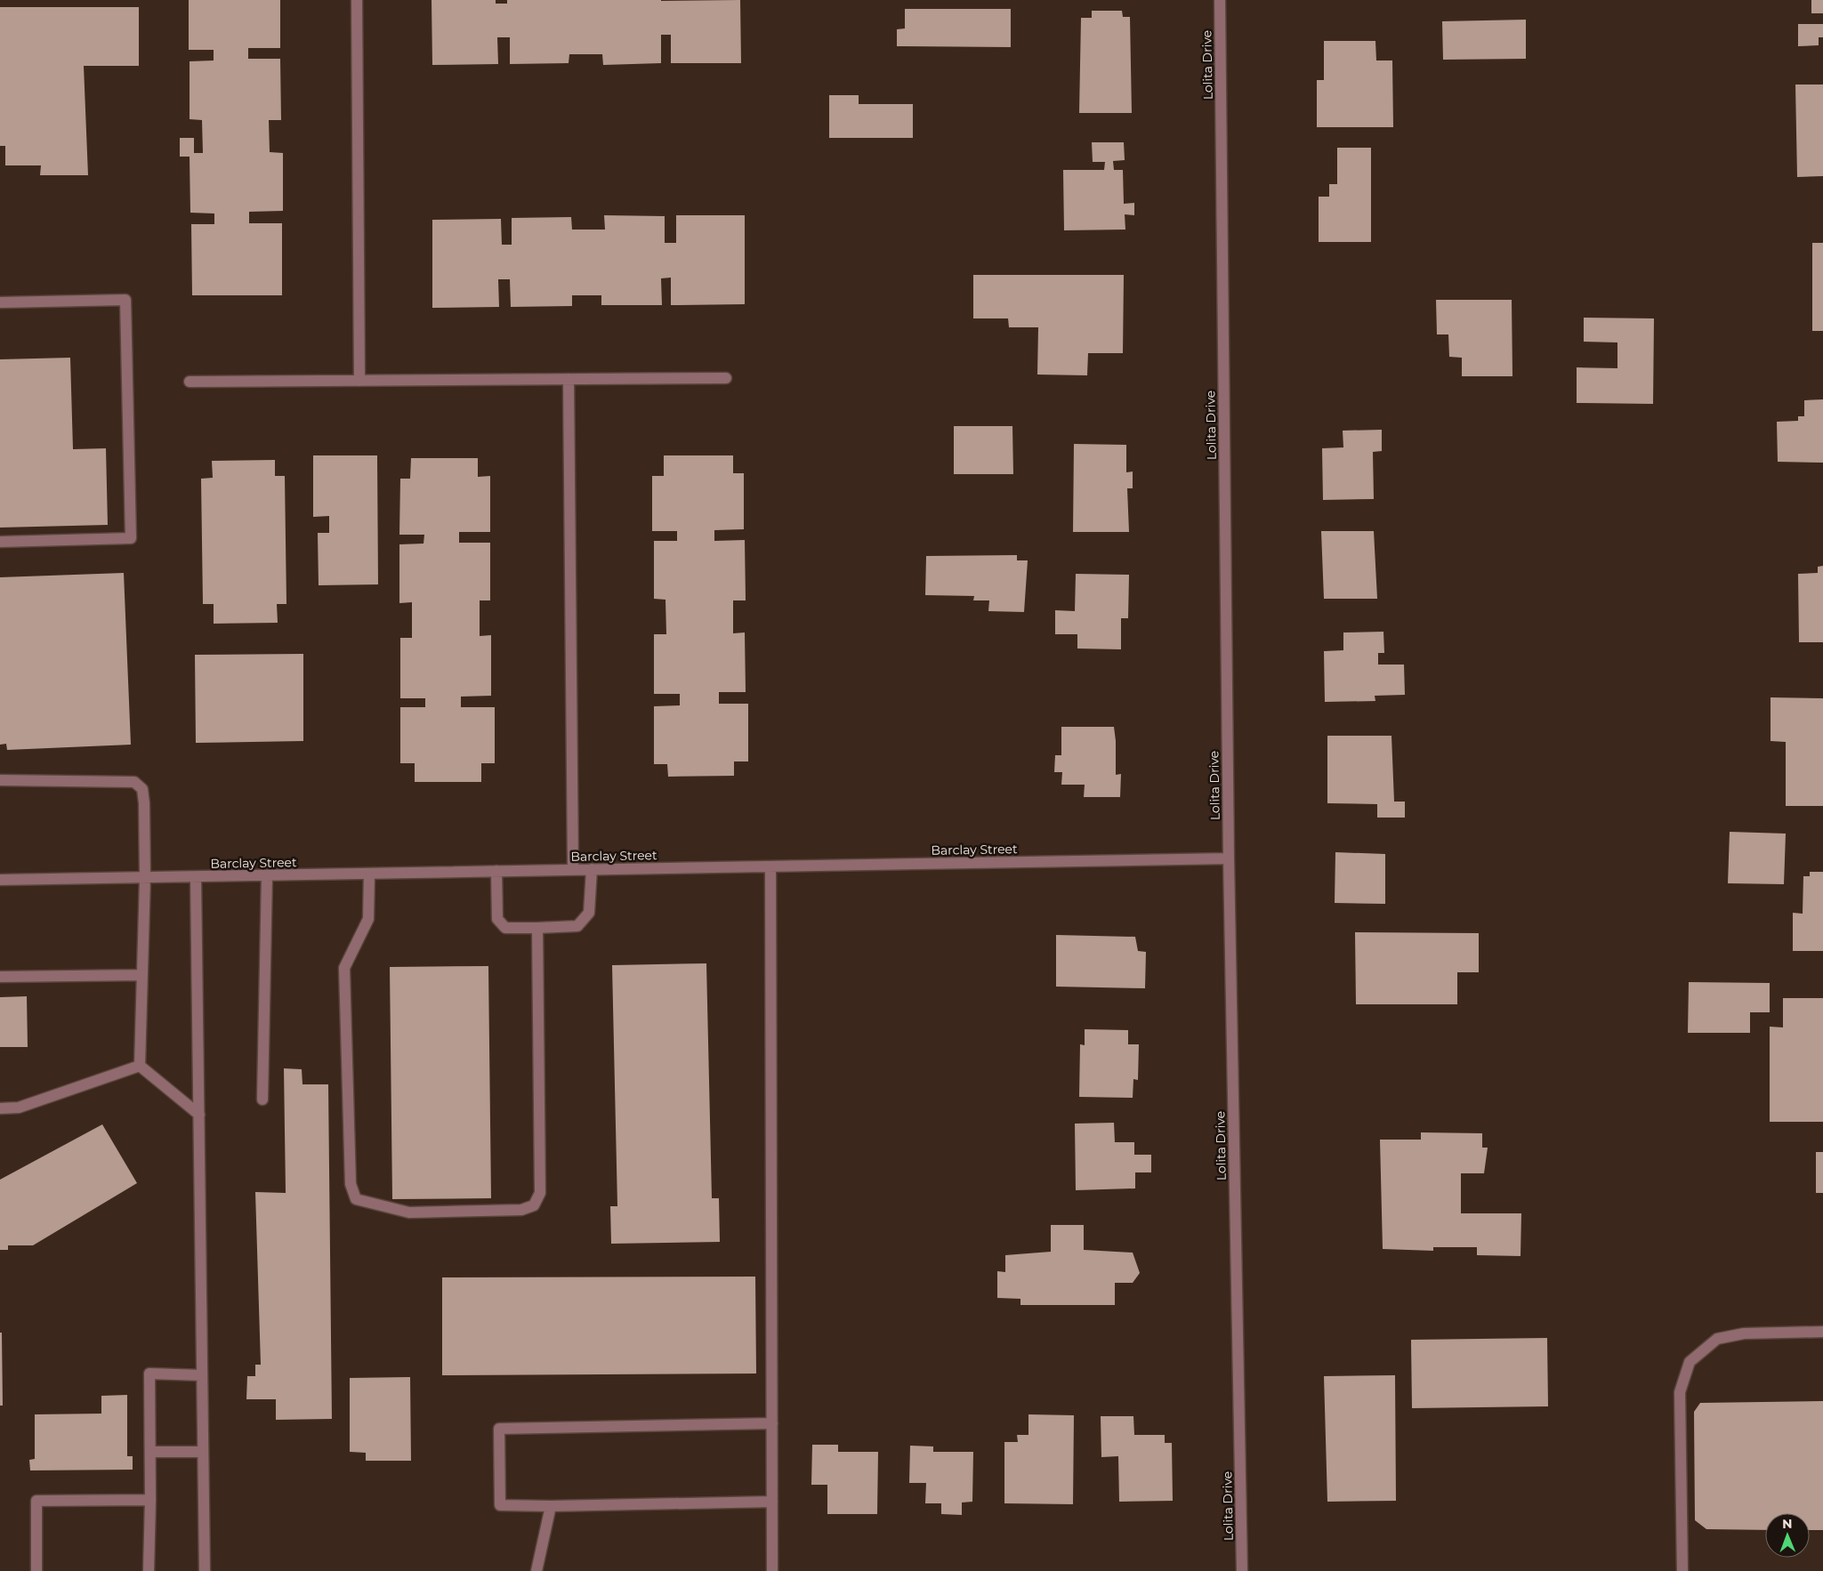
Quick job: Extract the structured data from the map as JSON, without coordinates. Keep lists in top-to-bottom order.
{
  "streets": {
    "street": ["Lolita Drive", "Barclay Street"]
  },
  "crossings": [
    ["Lolita Drive", "Barclay Street"]
  ],
  "north": "top"
}
